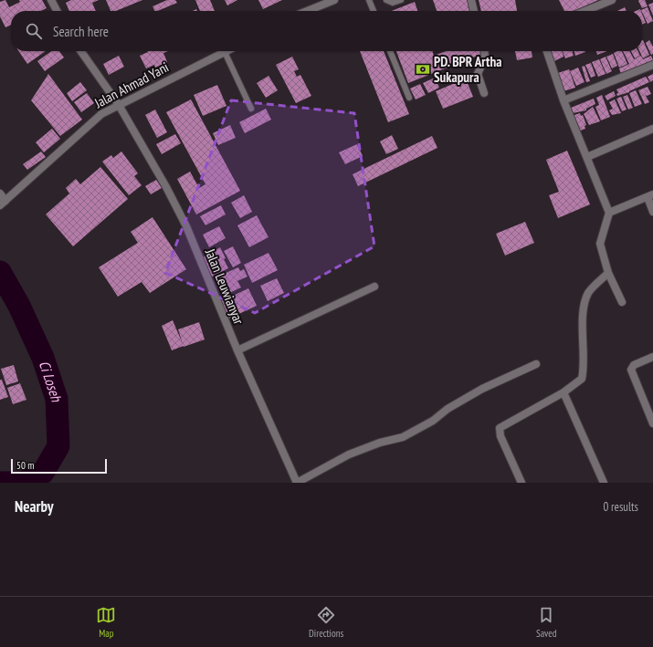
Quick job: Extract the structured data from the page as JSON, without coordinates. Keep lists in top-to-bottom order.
{
  "streets": {
    "street": ["Jalan Ahmad Yani", "Jalan Leuwianyar"]
  },
  "crossings": [
    ["Jalan Ahmad Yani", "Jalan Leuwianyar"]
  ],
  "water": ["Ci Loseh"],
  "places": {
    "bank": ["PD. BPR Artha Sukapura"]
  },
  "scale_bar": "50 m",
  "page": {
    "search": "Search here",
    "scale": "50 m",
    "heading": ["Nearby", "0 results"],
    "nav": ["Map", "Directions", "Saved"]
  }
}
